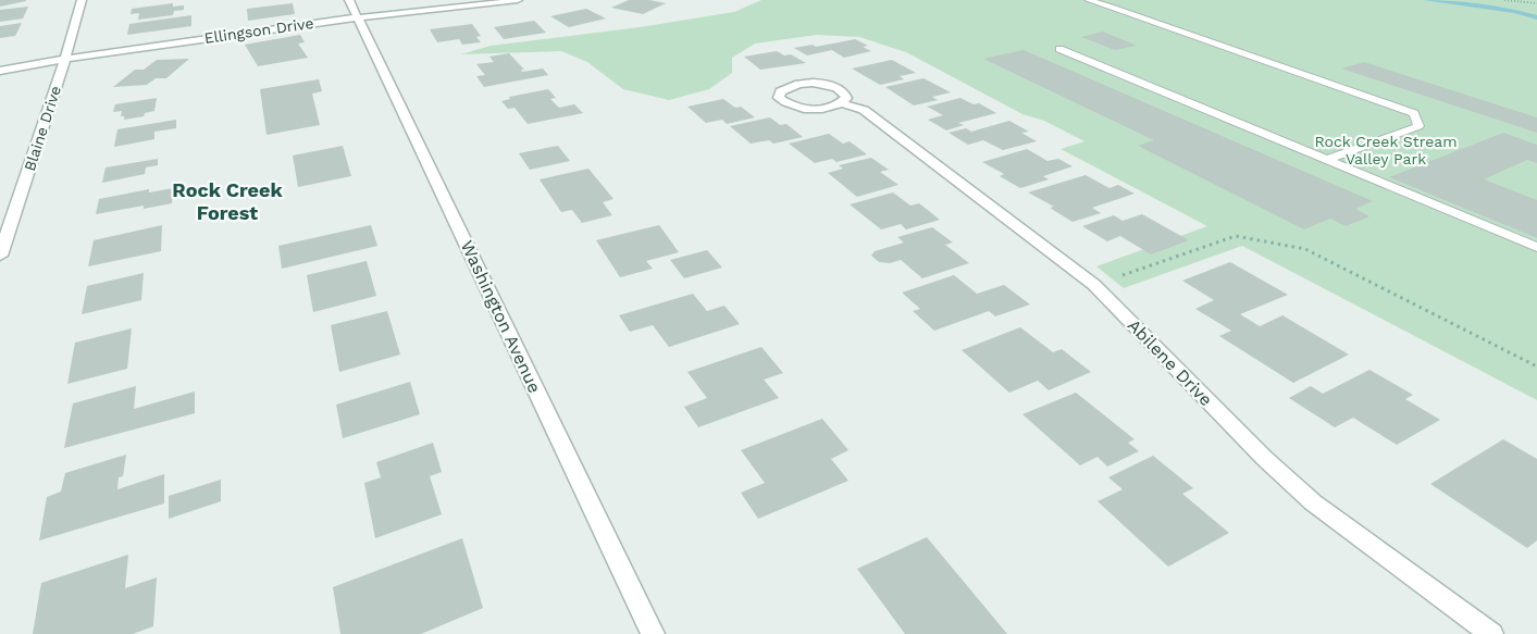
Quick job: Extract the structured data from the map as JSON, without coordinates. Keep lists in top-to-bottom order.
{
  "streets": {
    "street": [
      "Ellingson Drive",
      "Blaine Drive",
      "Washington Avenue",
      "Abilene Drive"
    ]
  },
  "crossings": [
    ["Ellingson Drive", "Blaine Drive"],
    ["Ellingson Drive", "Washington Avenue"]
  ],
  "districts": ["Rock Creek Forest"],
  "parks": ["Rock Creek Stream Valley Park"]
}
